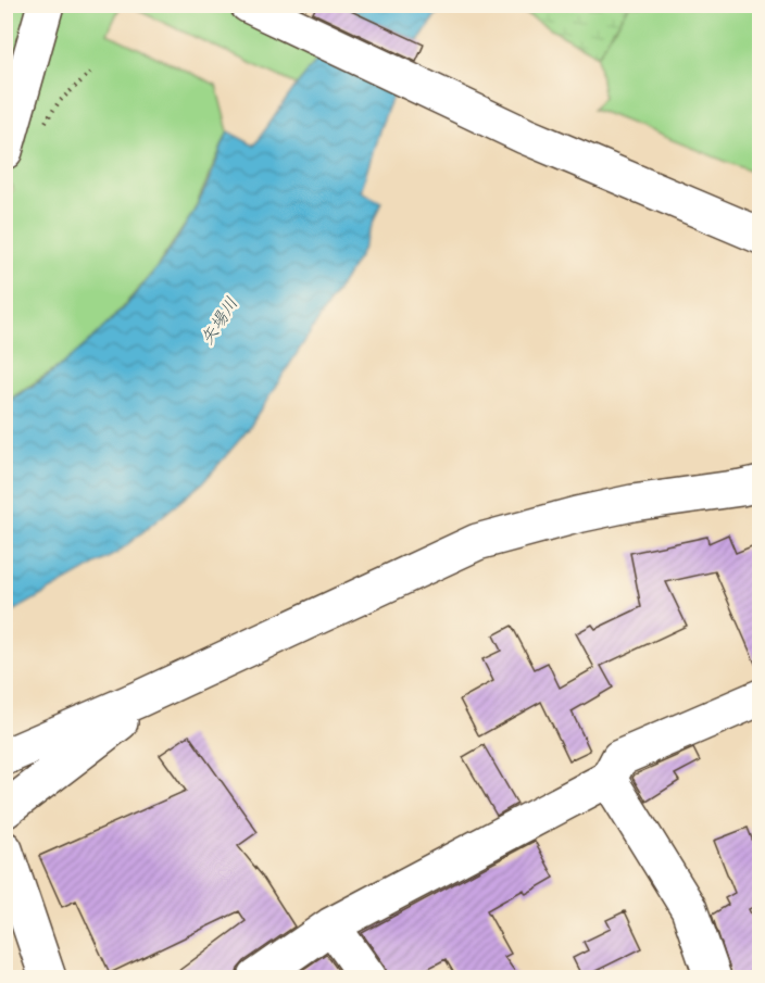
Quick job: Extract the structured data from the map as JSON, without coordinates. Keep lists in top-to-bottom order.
{
  "water": ["矢場川"]
}
